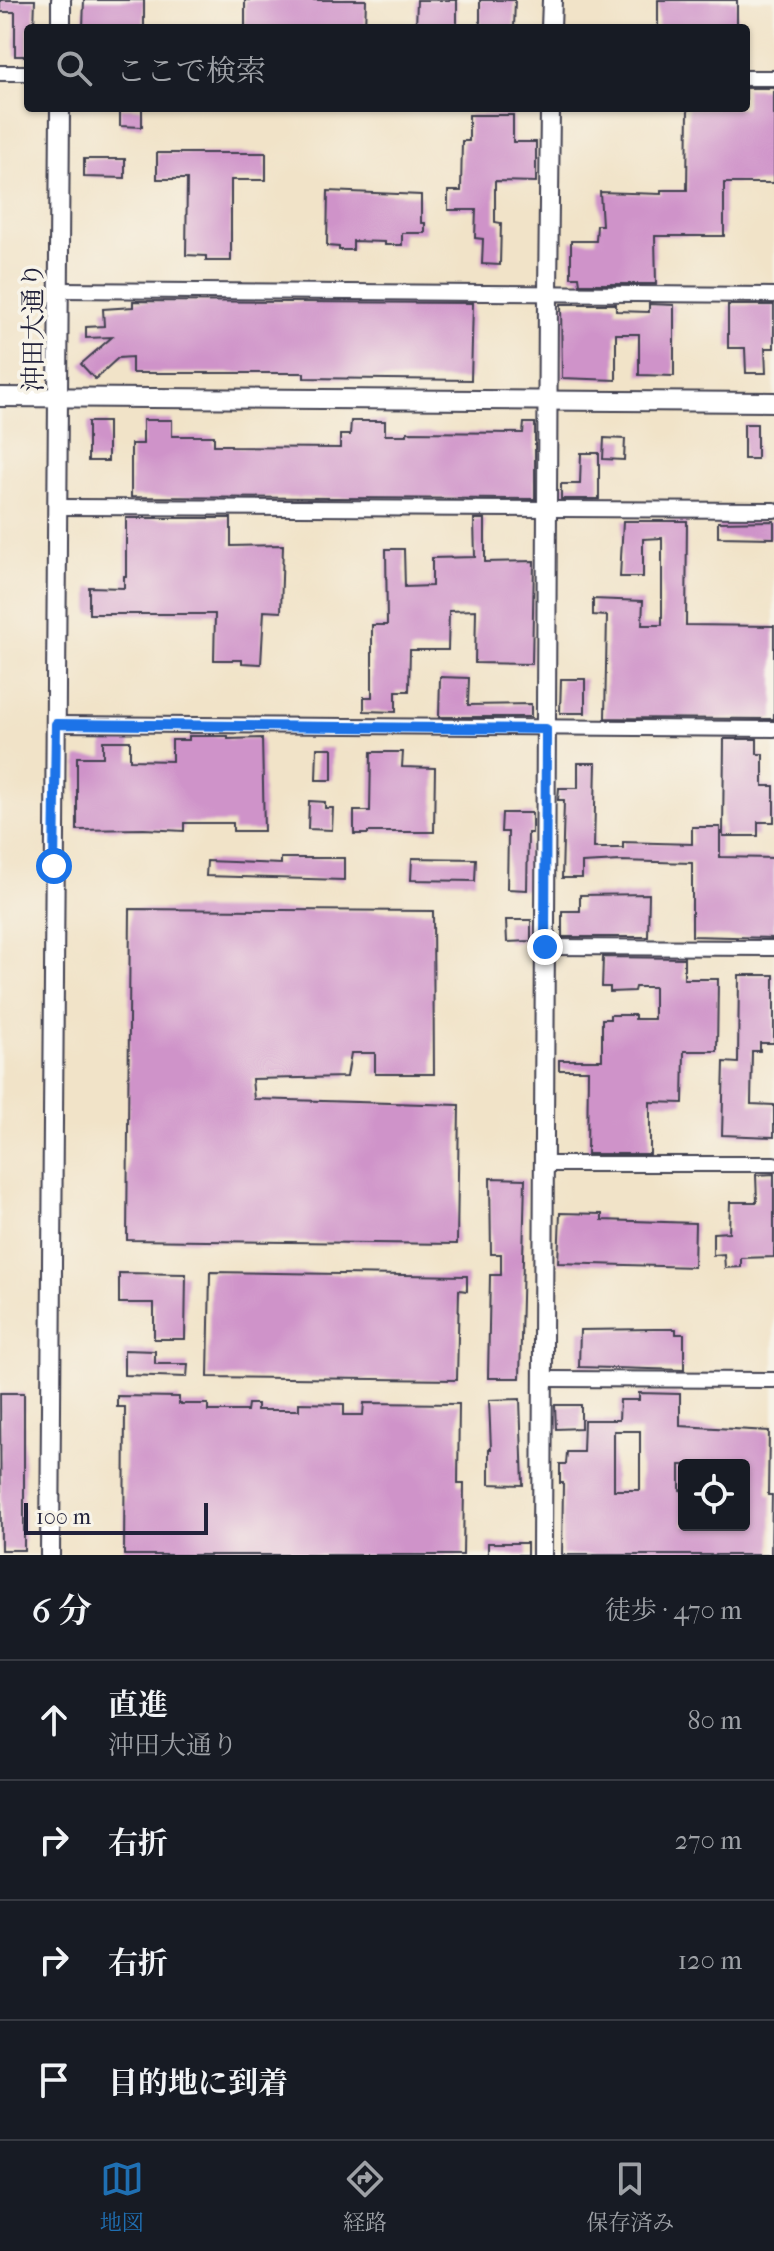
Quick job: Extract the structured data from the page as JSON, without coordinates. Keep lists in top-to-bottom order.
{
  "streets": {
    "street": ["沖田大通り"]
  },
  "scale_bar": "100 m",
  "page": {
    "search": "ここで検索",
    "scale": "100 m",
    "heading": ["6 分", "徒歩 · 470 m"],
    "list": [
      ["直進", "沖田大通り", "80 m"],
      ["右折", "270 m"],
      ["右折", "120 m"],
      "目的地に到着"
    ],
    "nav": ["地図", "経路", "保存済み"]
  }
}
